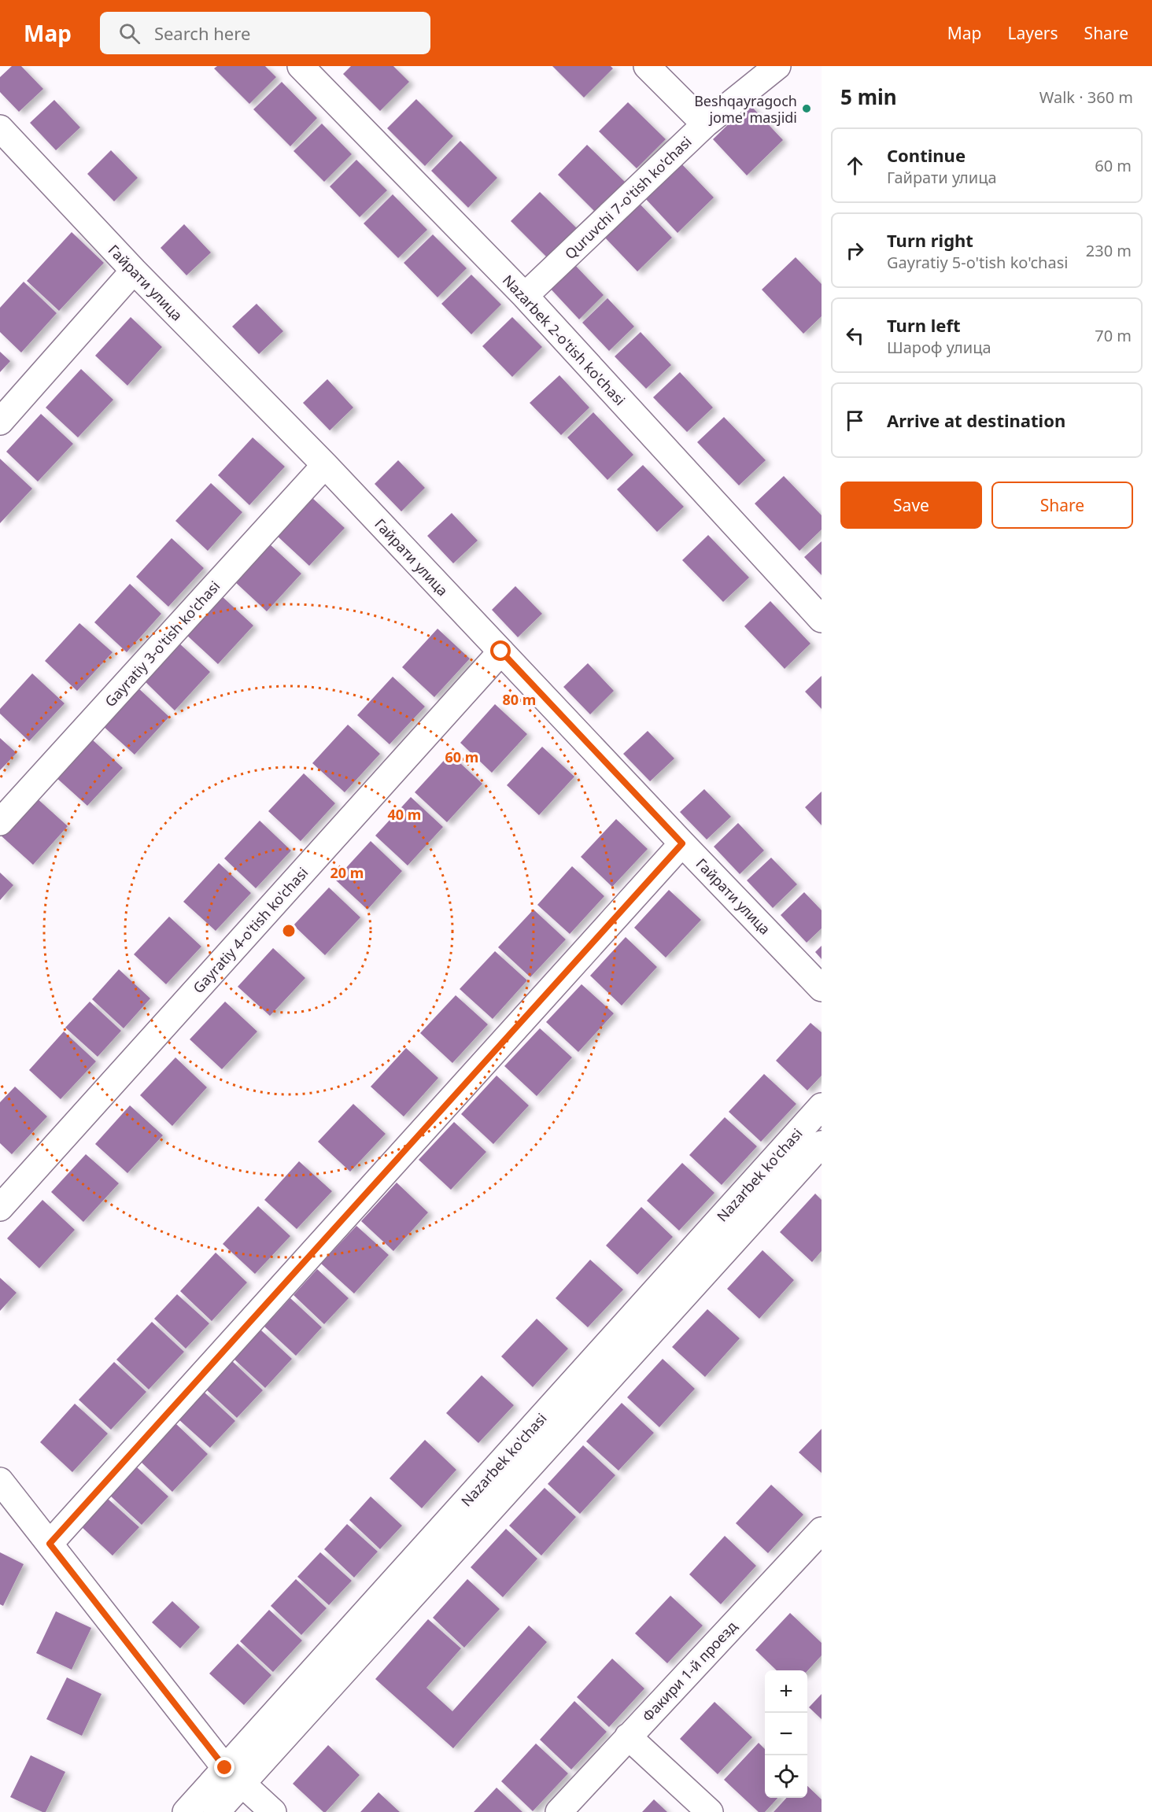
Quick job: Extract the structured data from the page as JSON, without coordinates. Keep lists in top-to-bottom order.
{
  "streets": {
    "street": [
      "Quruvchi 7-o'tish ko'chasi",
      "Гайрати улица",
      "Nazarbek 2-o'tish ko'chasi",
      "Gayratiy 3-o'tish ko'chasi",
      "Gayratiy 4-o'tish ko'chasi",
      "Nazarbek ko'chasi",
      "Факири 1-й проезд"
    ]
  },
  "crossings": [
    ["Quruvchi 7-o'tish ko'chasi", "Nazarbek 2-o'tish ko'chasi"],
    ["Гайрати улица", "Gayratiy 3-o'tish ko'chasi"],
    ["Гайрати улица", "Gayratiy 4-o'tish ko'chasi"]
  ],
  "places": ["Beshqayragoch jome' masjidi"],
  "page": {
    "header": "Map",
    "search": "Search here",
    "nav": ["Map", "Layers", "Share"],
    "heading": ["5 min", "Walk · 360 m"],
    "list": [
      ["Continue", "Гайрати улица", "60 m"],
      ["Turn right", "Gayratiy 5-o'tish ko'chasi", "230 m"],
      ["Turn left", "Шароф улица", "70 m"],
      "Arrive at destination"
    ],
    "buttons": ["Save", "Share"],
    "map_buttons": ["+", "−"]
  },
  "rings": [
    "80 m",
    "60 m",
    "40 m",
    "20 m"
  ]
}
